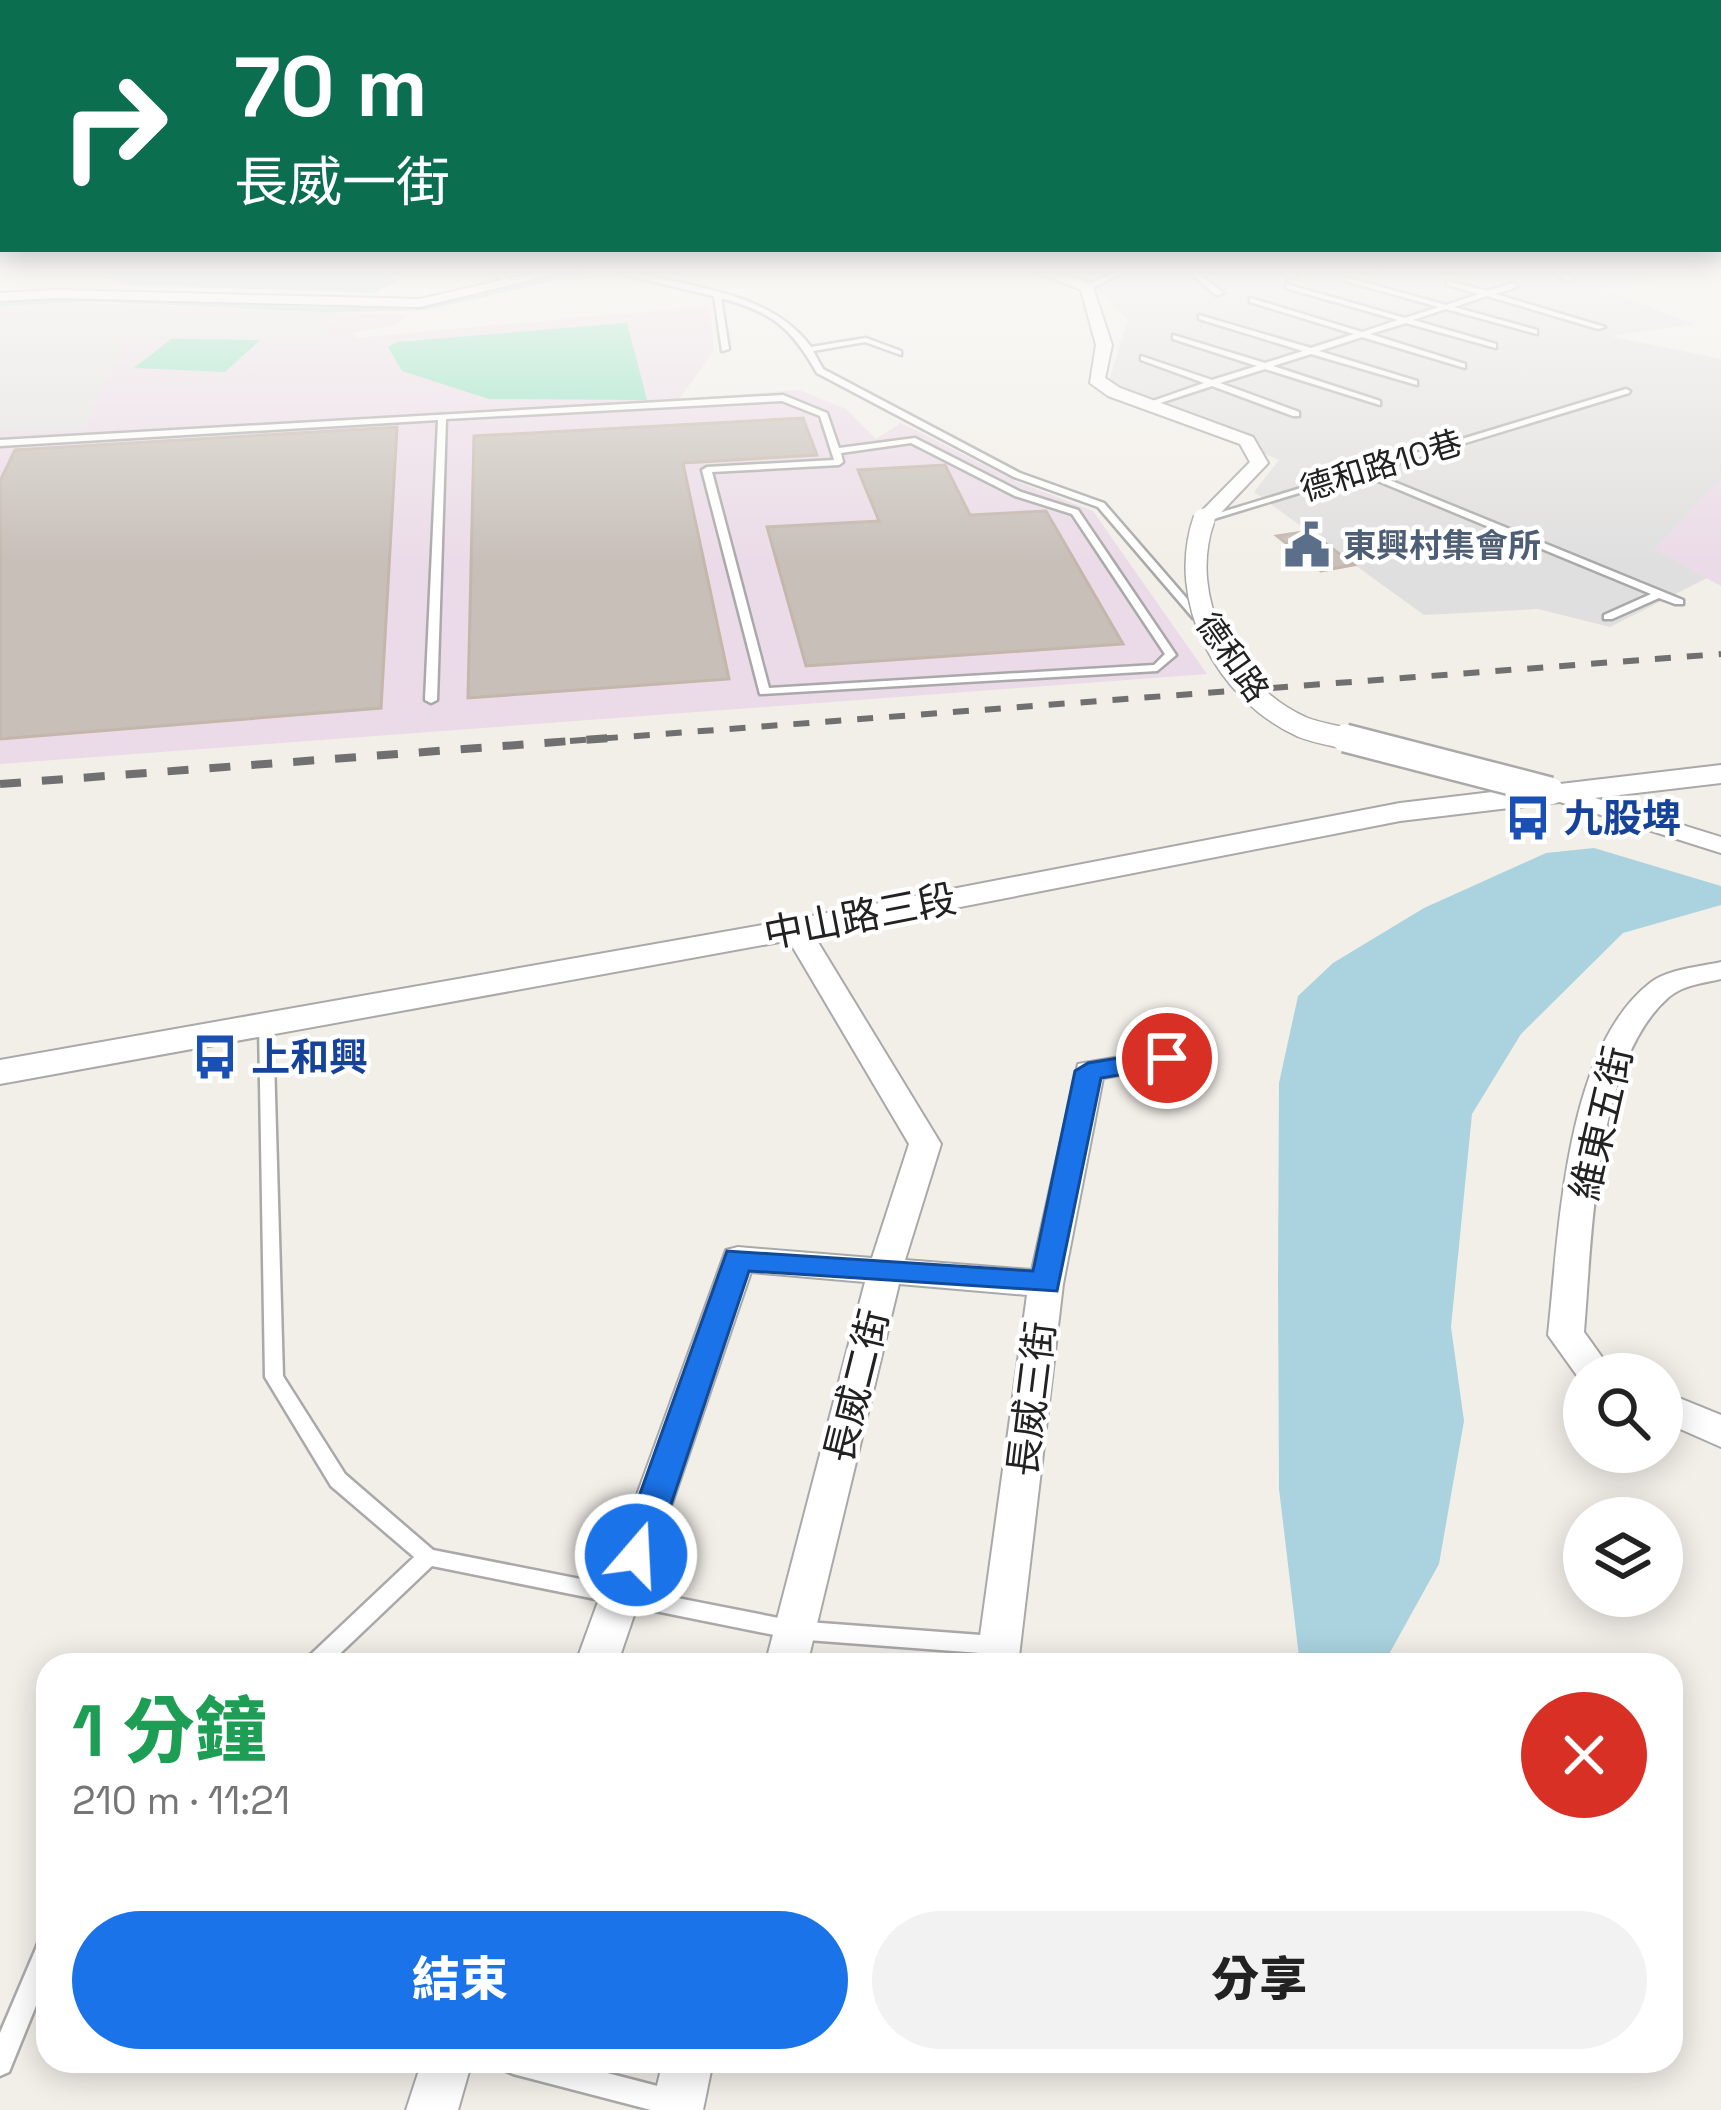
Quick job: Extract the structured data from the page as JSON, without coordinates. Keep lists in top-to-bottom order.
{
  "streets": {
    "street": [
      "德和路",
      "中山路三段",
      "維東五街",
      "長威二街",
      "長威三街"
    ],
    "lane": ["德和路10巷"]
  },
  "crossings": [
    ["德和路10巷", "德和路"],
    ["德和路", "中山路三段"],
    ["中山路三段", "長威二街"]
  ],
  "places": {
    "public building": ["東興村集會所"],
    "bus stop": ["九股埤", "上和興"]
  },
  "page": {
    "turn": ["70 m", "長威一街"],
    "heading": ["1 分鐘", "210 m · 11:21"],
    "buttons": ["結束", "分享"]
  }
}
